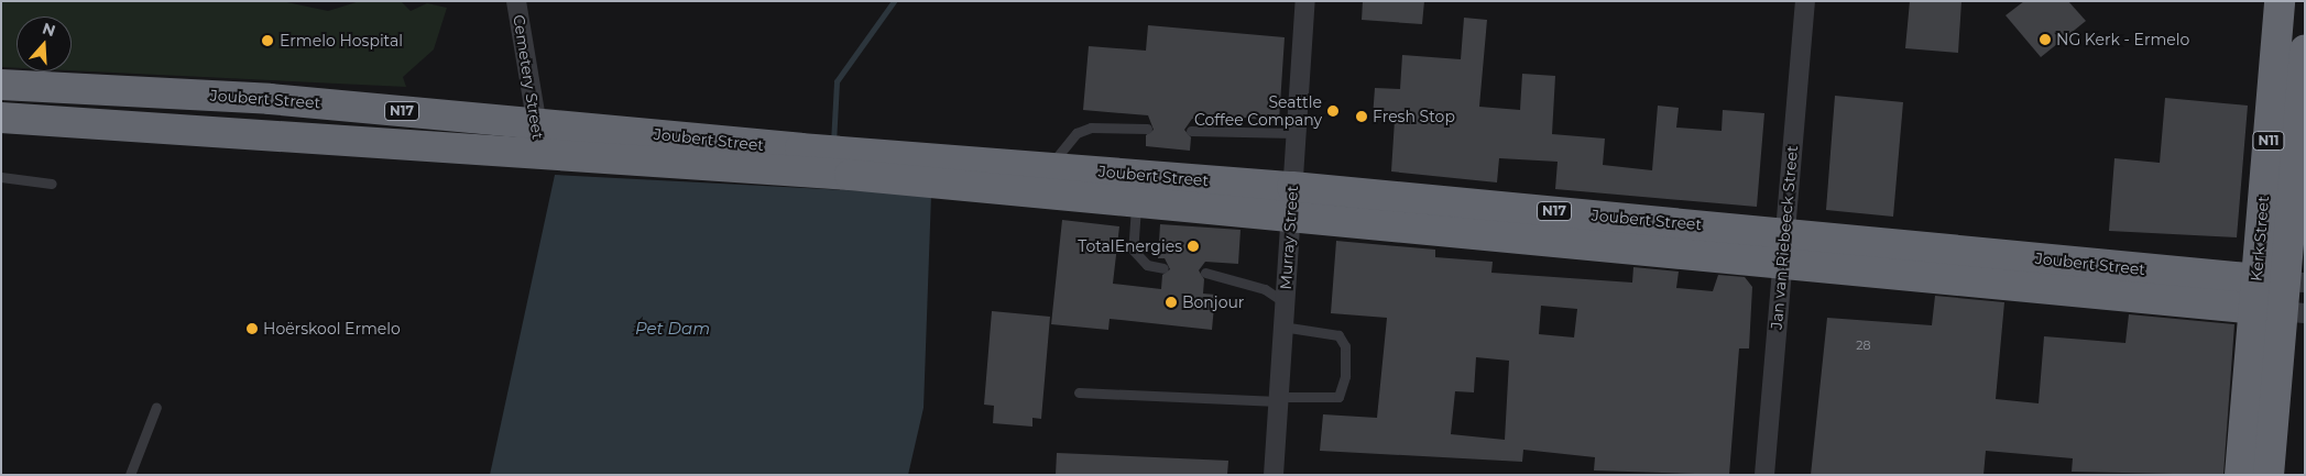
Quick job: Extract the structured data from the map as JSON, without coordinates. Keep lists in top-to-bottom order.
{
  "streets": {
    "highway": [
      "Joubert Street",
      "N17",
      "N11",
      "Kerk Street"
    ],
    "street": ["Cemetery Street", "Murray Street", "Jan van Riebeeck Street"]
  },
  "crossings": [
    ["Cemetery Street", "Joubert Street"],
    ["Joubert Street", "Murray Street"],
    ["Joubert Street", "Jan van Riebeeck Street"],
    ["Joubert Street", "Kerk Street"]
  ],
  "water": ["Pet Dam"],
  "places": [
    "NG Kerk - Ermelo",
    "Ermelo Hospital",
    "Seattle Coffee Company",
    "Fresh Stop",
    "TotalEnergies",
    "Bonjour",
    "Hoërskool Ermelo"
  ],
  "house_numbers": ["28"],
  "north": "top"
}
